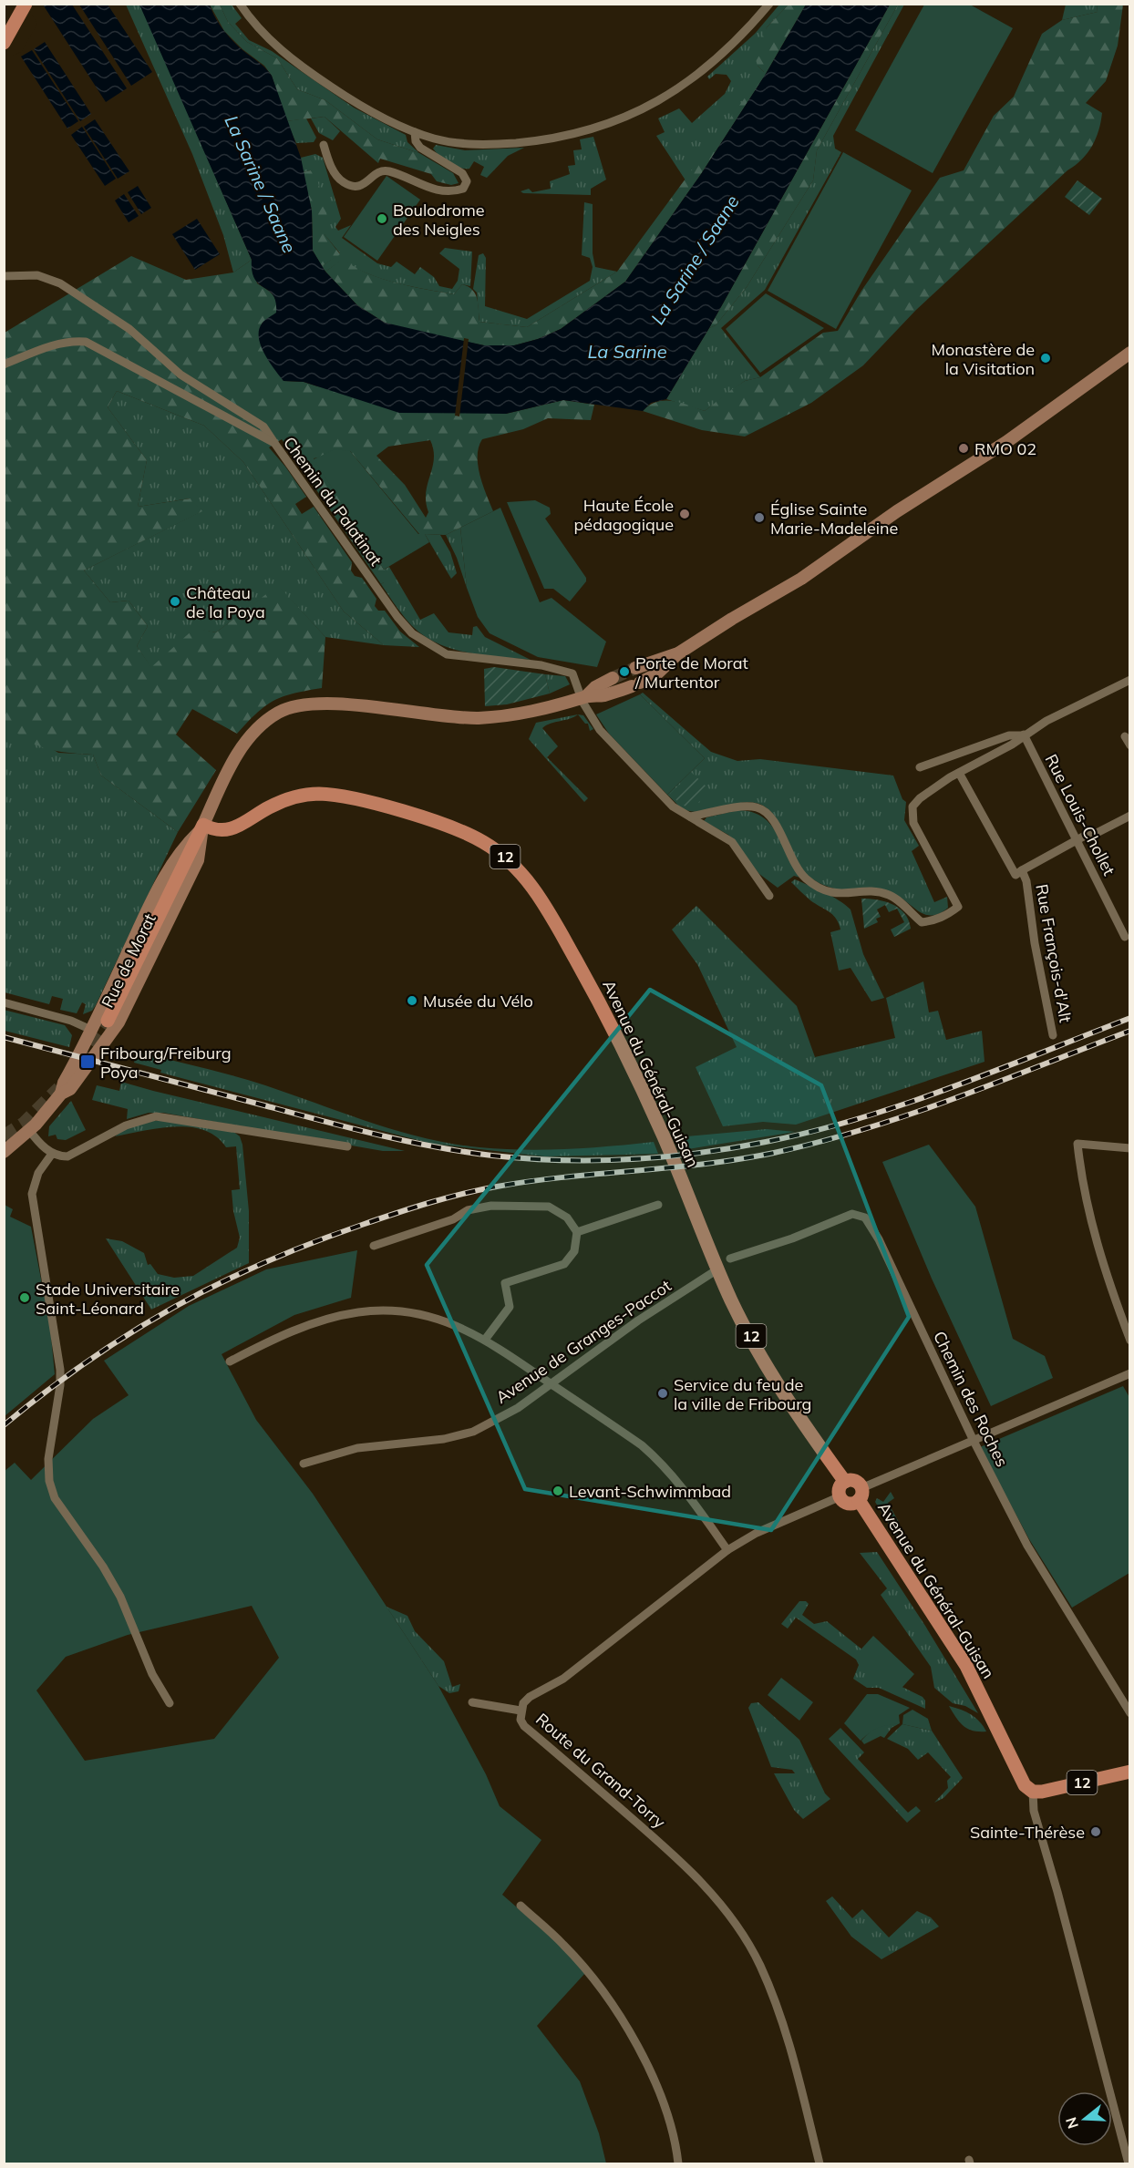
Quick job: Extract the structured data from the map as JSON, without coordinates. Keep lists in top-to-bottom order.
{
  "streets": {
    "main road": ["12", "Rue de Morat", "Avenue du Général-Guisan"],
    "street": [
      "Chemin du Palatinat",
      "Rue Louis-Chollet",
      "Rue François-d'Alt",
      "Avenue de Granges-Paccot",
      "Chemin des Roches",
      "Route du Grand-Torry"
    ]
  },
  "crossings": [
    ["Chemin du Palatinat", "Rue de Morat"],
    ["12", "Avenue du Général-Guisan"],
    ["Rue de Morat", "Avenue du Général-Guisan"],
    ["Avenue du Général-Guisan", "Avenue de Granges-Paccot"],
    ["Avenue du Général-Guisan", "Route du Grand-Torry"]
  ],
  "water": ["La Sarine / Saane", "La Sarine"],
  "places": {
    "other": [
      "Boulodrome des Neigles",
      "Monastère de la Visitation",
      "RMO 02",
      "Haute École pédagogique",
      "Église Sainte Marie-Madeleine",
      "Château de la Poya",
      "Porte de Morat / Murtentor",
      "Musée du Vélo",
      "Stade Universitaire Saint-Léonard",
      "Service du feu de la ville de Fribourg",
      "Levant-Schwimmbad",
      "Sainte-Thérèse"
    ],
    "transit": ["Fribourg/Freiburg Poya"]
  },
  "north": "left"
}
